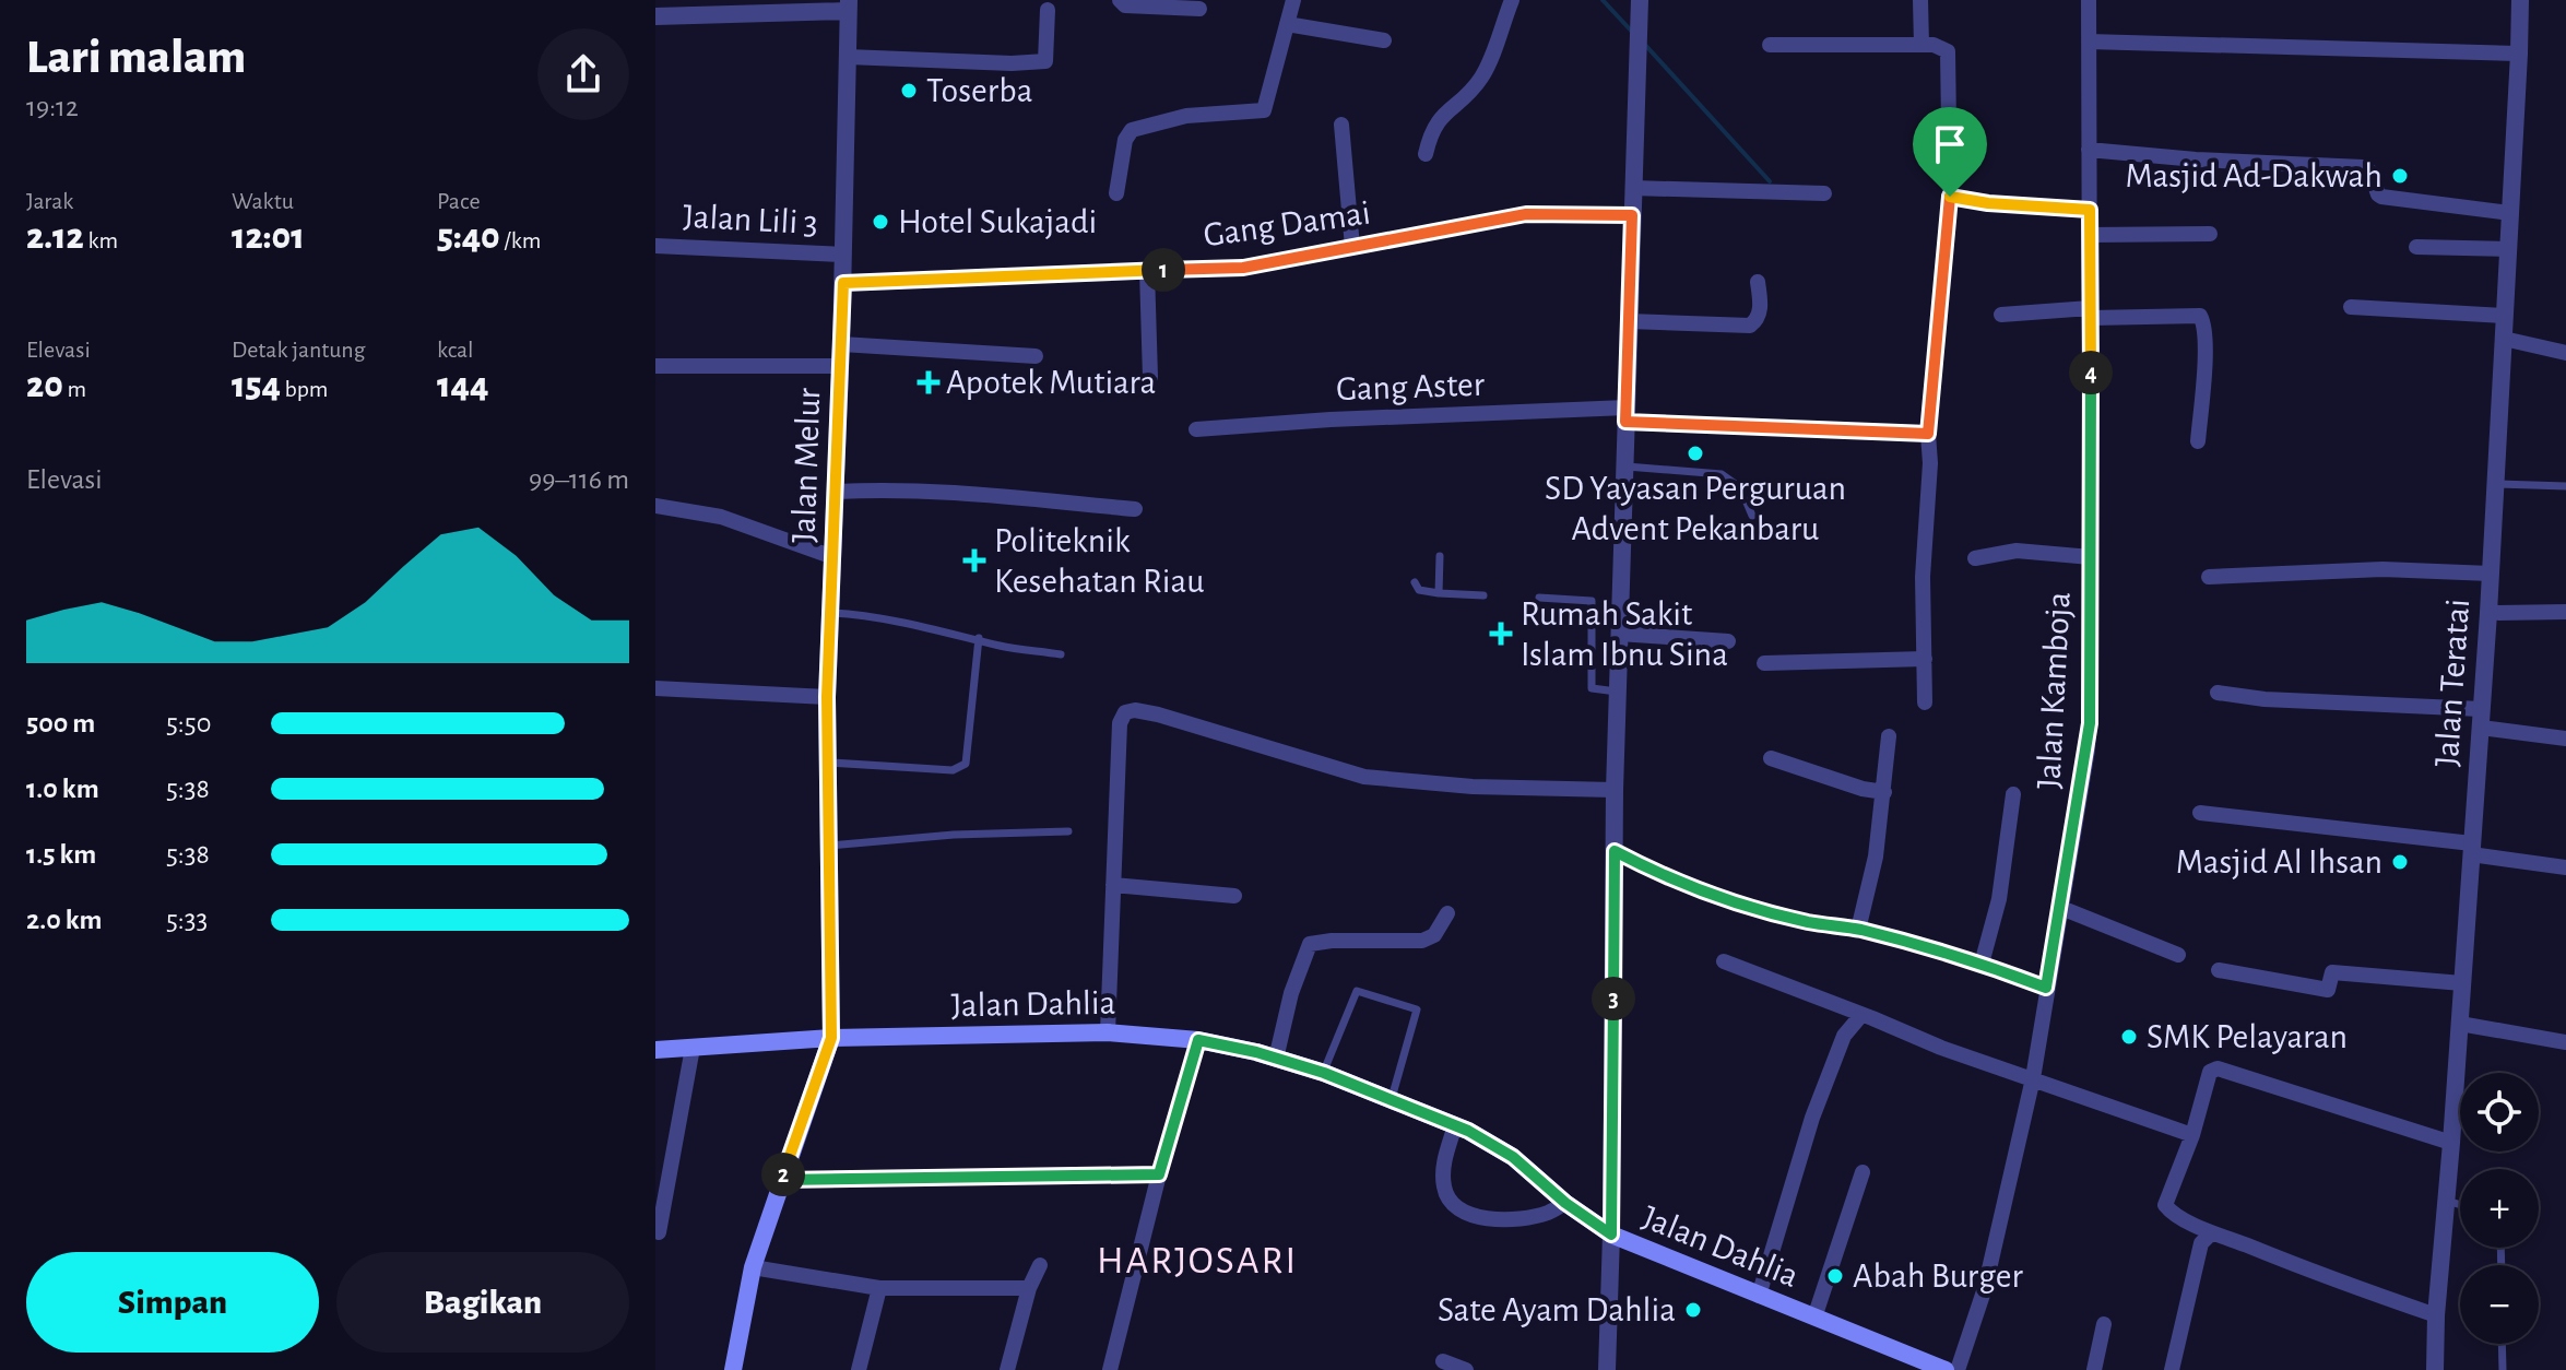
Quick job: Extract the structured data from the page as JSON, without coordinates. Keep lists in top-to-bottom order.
{
  "streets": {
    "main road": ["Jalan Dahlia"],
    "street": [
      "Jalan Lili 3",
      "Gang Damai",
      "Gang Aster",
      "Jalan Melur",
      "Jalan Teratai",
      "Jalan Kamboja"
    ]
  },
  "crossings": [
    ["Jalan Lili 3", "Jalan Melur"],
    ["Gang Damai", "Jalan Melur"],
    ["Jalan Melur", "Jalan Dahlia"]
  ],
  "districts": ["HARJOSARI"],
  "places": {
    "other": [
      "Toserba",
      "Masjid Ad-Dakwah",
      "Hotel Sukajadi",
      "SD Yayasan Perguruan Advent Pekanbaru",
      "Masjid Al Ihsan",
      "SMK Pelayaran",
      "Abah Burger",
      "Sate Ayam Dahlia"
    ],
    "health": ["Apotek Mutiara", "Politeknik Kesehatan Riau", "Rumah Sakit Islam Ibnu Sina"]
  },
  "page": {
    "heading": ["Lari malam", "19:12"],
    "stats": [
      ["Jarak", "2.12 km"],
      ["Waktu", "12:01"],
      ["Pace", "5:40 /km"],
      ["Elevasi", "20 m"],
      ["Detak jantung", "154 bpm"],
      ["kcal", "144"]
    ],
    "pins": [
      "1",
      "4",
      "3",
      "2"
    ],
    "chart": ["Elevasi", "99–116 m"],
    "list": [
      {
        "name": "500 m",
        "note": "5:50"
      },
      {
        "name": "1.0 km",
        "note": "5:38"
      },
      {
        "name": "1.5 km",
        "note": "5:38"
      },
      {
        "name": "2.0 km",
        "note": "5:33"
      }
    ],
    "map_buttons": ["+", "−"],
    "buttons": ["Simpan", "Bagikan"]
  }
}
